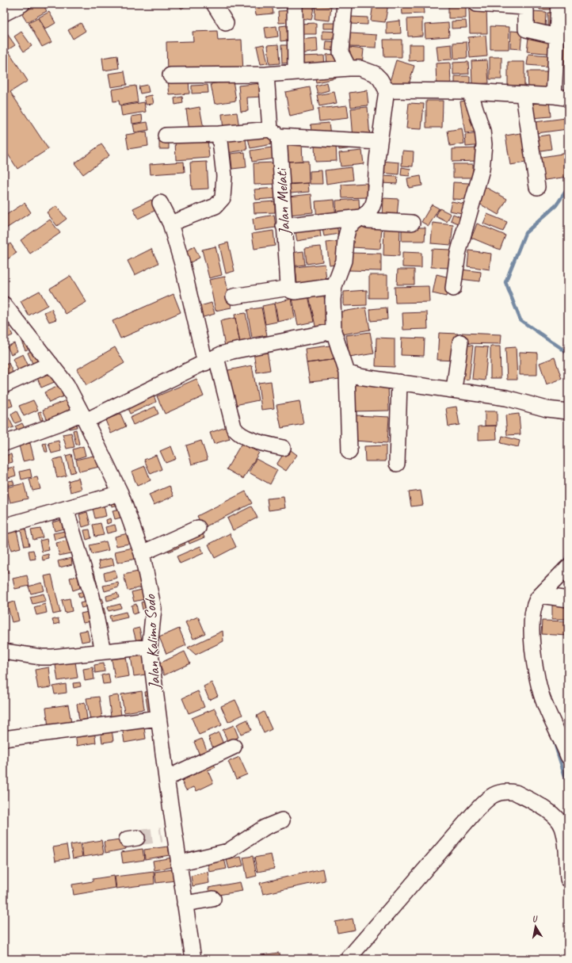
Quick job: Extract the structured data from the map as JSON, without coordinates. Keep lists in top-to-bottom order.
{
  "streets": {
    "street": ["Jalan Melati", "Jalan Kalimo Sodo"]
  },
  "north": "top"
}
